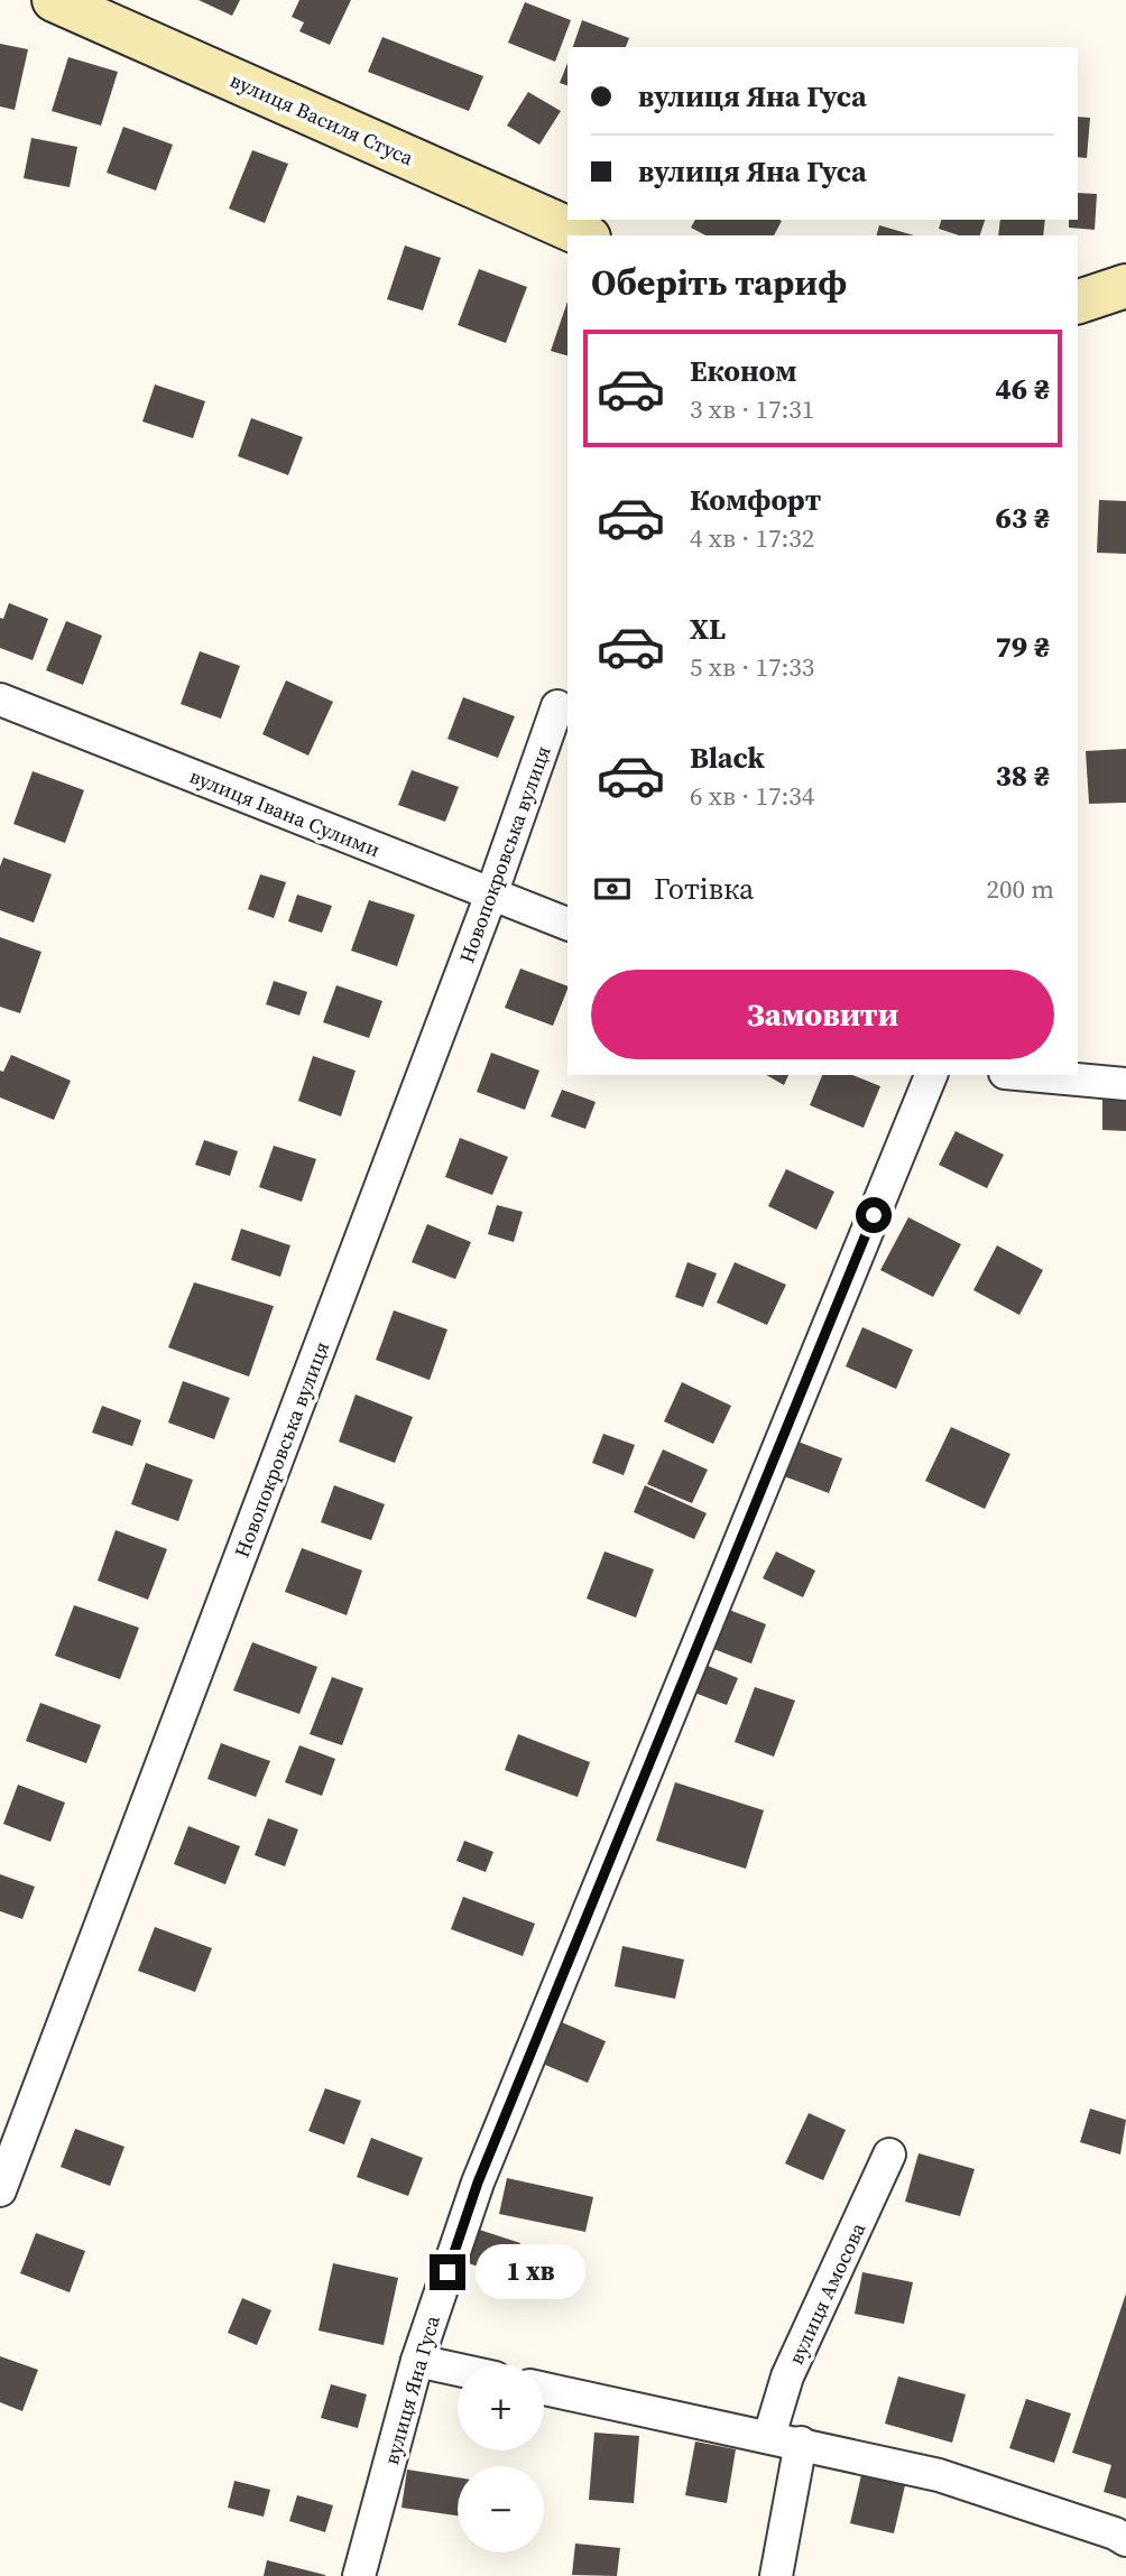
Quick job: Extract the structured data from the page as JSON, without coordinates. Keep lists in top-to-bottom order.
{
  "streets": {
    "main road": ["вулиця Василя Стуса"],
    "street": [
      "вулиця Івана Сулими",
      "Новопокровська вулиця",
      "вулиця Амосова",
      "вулиця Яна Гуса"
    ]
  },
  "crossings": [
    ["вулиця Івана Сулими", "Новопокровська вулиця"]
  ],
  "page": {
    "banner": ["вулиця Яна Гуса", "вулиця Яна Гуса"],
    "heading": "Оберіть тариф",
    "list": [
      {
        "name": "Економ",
        "note": "3 хв · 17:31",
        "value": "46 ₴"
      },
      {
        "name": "Комфорт",
        "note": "4 хв · 17:32",
        "value": "63 ₴"
      },
      {
        "name": "XL",
        "note": "5 хв · 17:33",
        "value": "79 ₴"
      },
      {
        "name": "Black",
        "note": "6 хв · 17:34",
        "value": "38 ₴"
      }
    ],
    "pay": ["Готівка", "200 m"],
    "buttons": "Замовити",
    "bubble": "1 хв",
    "map_buttons": ["+", "−"]
  }
}
